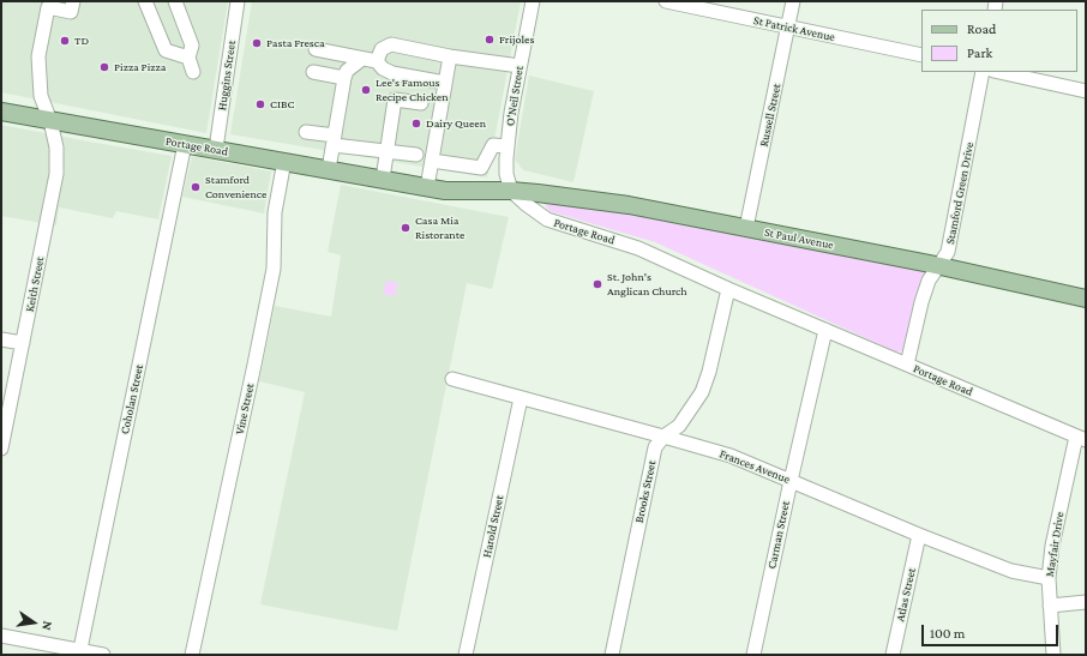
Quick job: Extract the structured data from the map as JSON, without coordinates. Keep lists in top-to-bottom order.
{
  "streets": {
    "main road": ["Portage Road", "St Paul Avenue"],
    "street": [
      "St Patrick Avenue",
      "Huggins Street",
      "O'Neil Street",
      "Russell Street",
      "Stamford Green Drive",
      "Keith Street",
      "Coholan Street",
      "Vine Street",
      "Frances Avenue",
      "Brooks Street",
      "Harold Street",
      "Carman Street",
      "Mayfair Drive",
      "Atlas Street"
    ]
  },
  "crossings": [
    ["St Patrick Avenue", "Russell Street"],
    ["Huggins Street", "Portage Road"],
    ["O'Neil Street", "Portage Road"],
    ["O'Neil Street", "St Paul Avenue"],
    ["Russell Street", "St Paul Avenue"],
    ["Portage Road", "Stamford Green Drive"],
    ["Portage Road", "St Paul Avenue"],
    ["Portage Road", "Keith Street"],
    ["Portage Road", "Coholan Street"],
    ["Portage Road", "Vine Street"],
    ["Portage Road", "Brooks Street"],
    ["Portage Road", "Carman Street"],
    ["Portage Road", "Mayfair Drive"],
    ["Stamford Green Drive", "St Paul Avenue"],
    ["Frances Avenue", "Brooks Street"],
    ["Frances Avenue", "Harold Street"],
    ["Frances Avenue", "Carman Street"],
    ["Frances Avenue", "Mayfair Drive"],
    ["Frances Avenue", "Atlas Street"]
  ],
  "places": [
    "Frijoles",
    "TD",
    "Pasta Fresca",
    "Pizza Pizza",
    "Lee's Famous Recipe Chicken",
    "CIBC",
    "Dairy Queen",
    "Stamford Convenience",
    "Casa Mia Ristorante",
    "St. John's Anglican Church"
  ],
  "legend": ["Road", "Park"],
  "scale_bar": "100 m",
  "north": "right"
}
